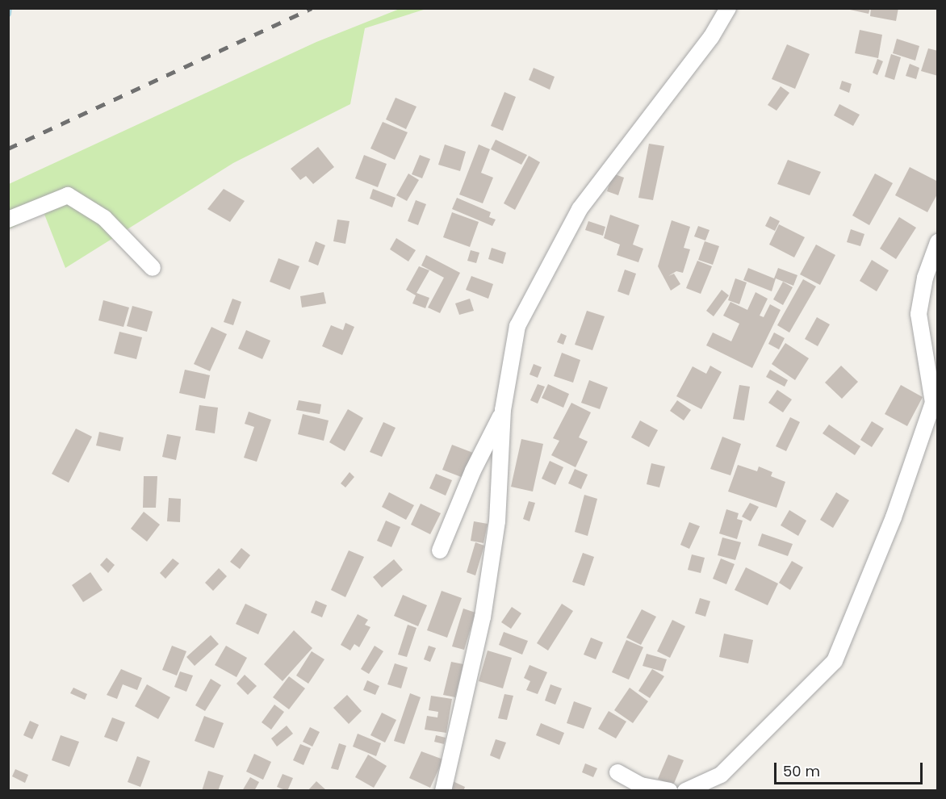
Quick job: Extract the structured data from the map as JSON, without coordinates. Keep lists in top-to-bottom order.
{
  "scale_bar": "50 m"
}
